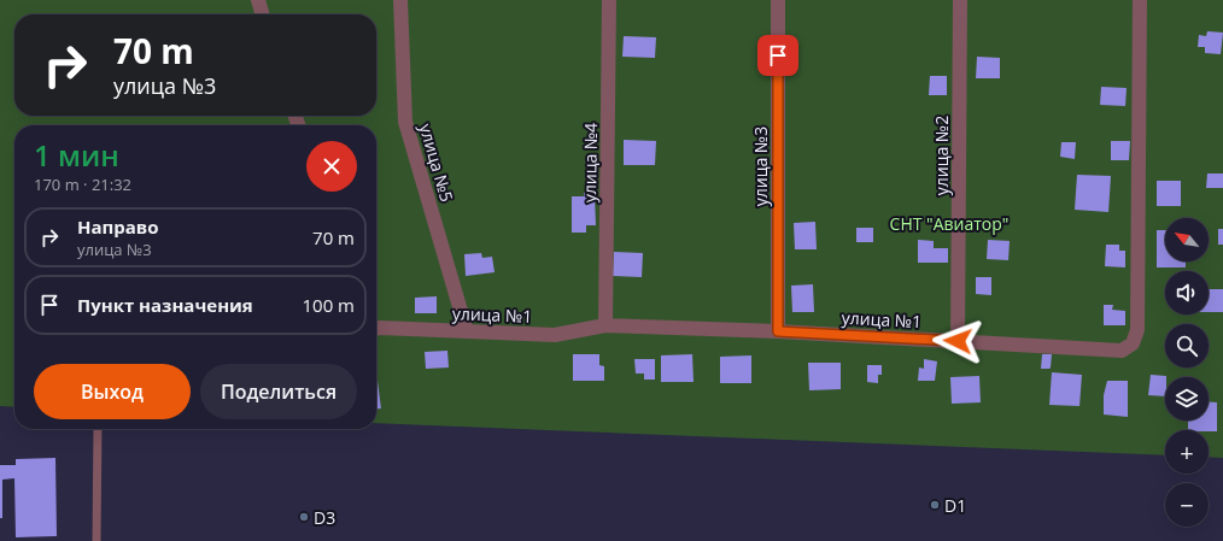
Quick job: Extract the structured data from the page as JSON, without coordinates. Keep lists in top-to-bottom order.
{
  "streets": {
    "street": [
      "улица №2",
      "улица №5",
      "улица №4",
      "улица №3",
      "улица №1"
    ]
  },
  "crossings": [
    ["улица №2", "улица №1"],
    ["улица №5", "улица №1"],
    ["улица №4", "улица №1"],
    ["улица №3", "улица №1"]
  ],
  "parks": ["СНТ \"Авиатор\""],
  "places": ["D1", "D3"],
  "north": "top left",
  "page": {
    "turn": ["70 m", "улица №3"],
    "heading": ["1 мин", "170 m · 21:32"],
    "list": [
      {
        "name": "Направо",
        "note": "улица №3",
        "value": "70 m"
      },
      {
        "name": "Пункт назначения",
        "value": "100 m"
      }
    ],
    "map_buttons": ["+", "−"],
    "buttons": ["Выход", "Поделиться"]
  }
}
